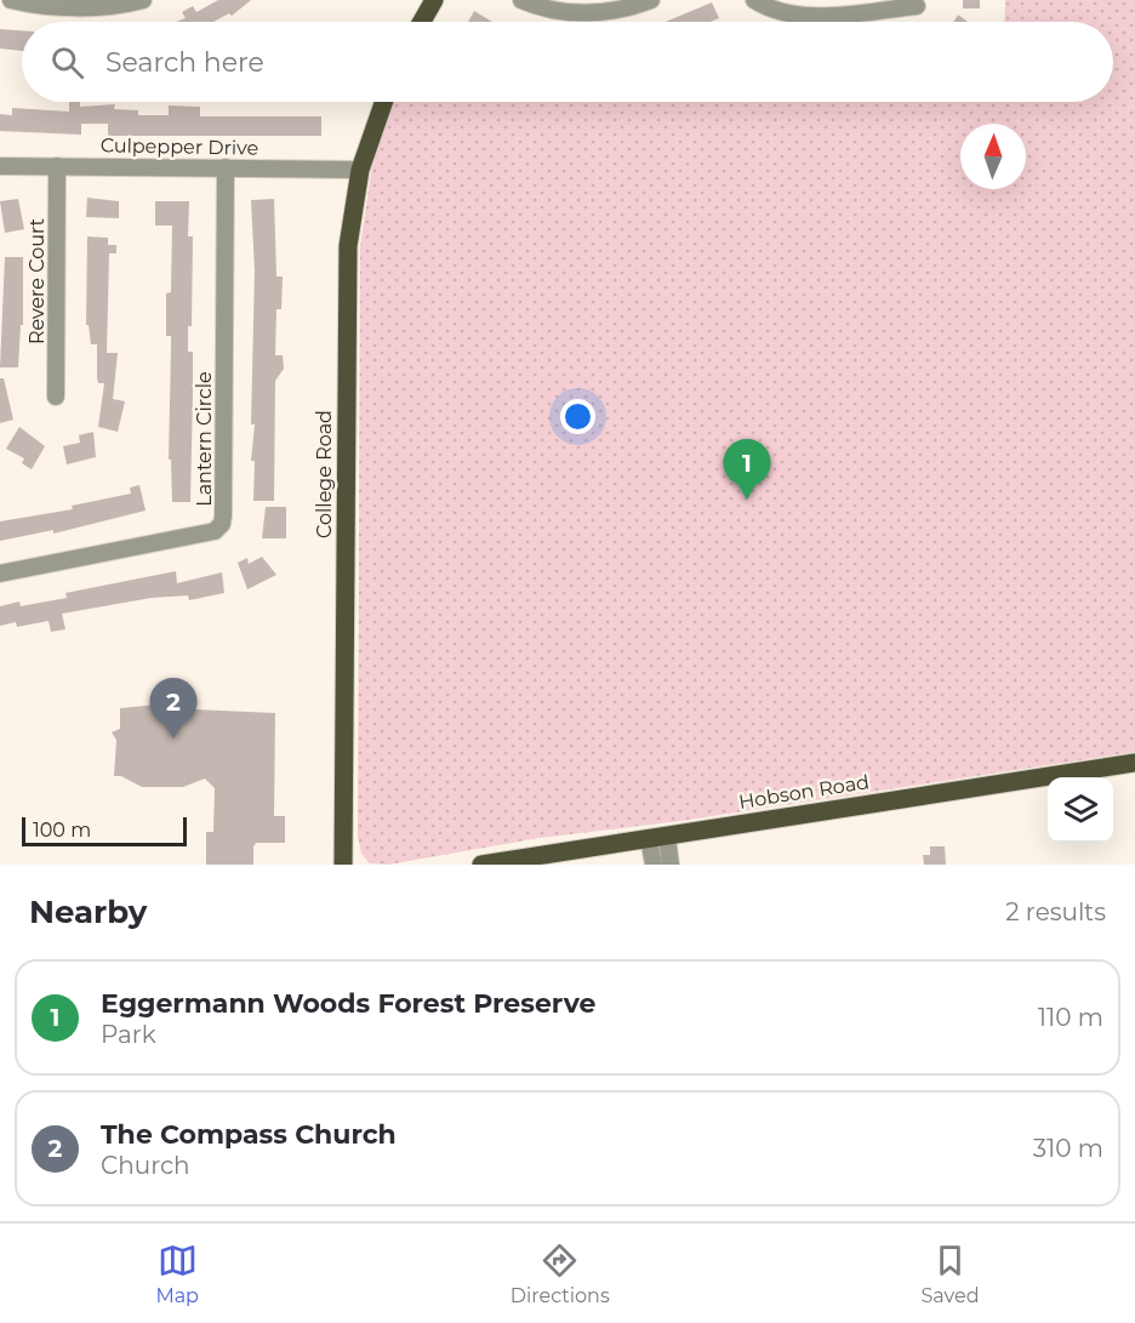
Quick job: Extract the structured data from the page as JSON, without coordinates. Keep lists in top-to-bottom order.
{
  "streets": {
    "main road": ["College Road", "Hobson Road"],
    "street": ["Culpepper Drive", "Revere Court", "Lantern Circle"]
  },
  "crossings": [
    ["Culpepper Drive", "Revere Court"],
    ["Culpepper Drive", "Lantern Circle"],
    ["Culpepper Drive", "College Road"]
  ],
  "scale_bar": "100 m",
  "north": "top",
  "page": {
    "search": "Search here",
    "pins": ["1", "2"],
    "scale": "100 m",
    "heading": ["Nearby", "2 results"],
    "list": [
      {
        "mark": "1",
        "name": "Eggermann Woods Forest Preserve",
        "note": "Park",
        "value": "110 m"
      },
      {
        "mark": "2",
        "name": "The Compass Church",
        "note": "Church",
        "value": "310 m"
      }
    ],
    "nav": ["Map", "Directions", "Saved"]
  }
}
